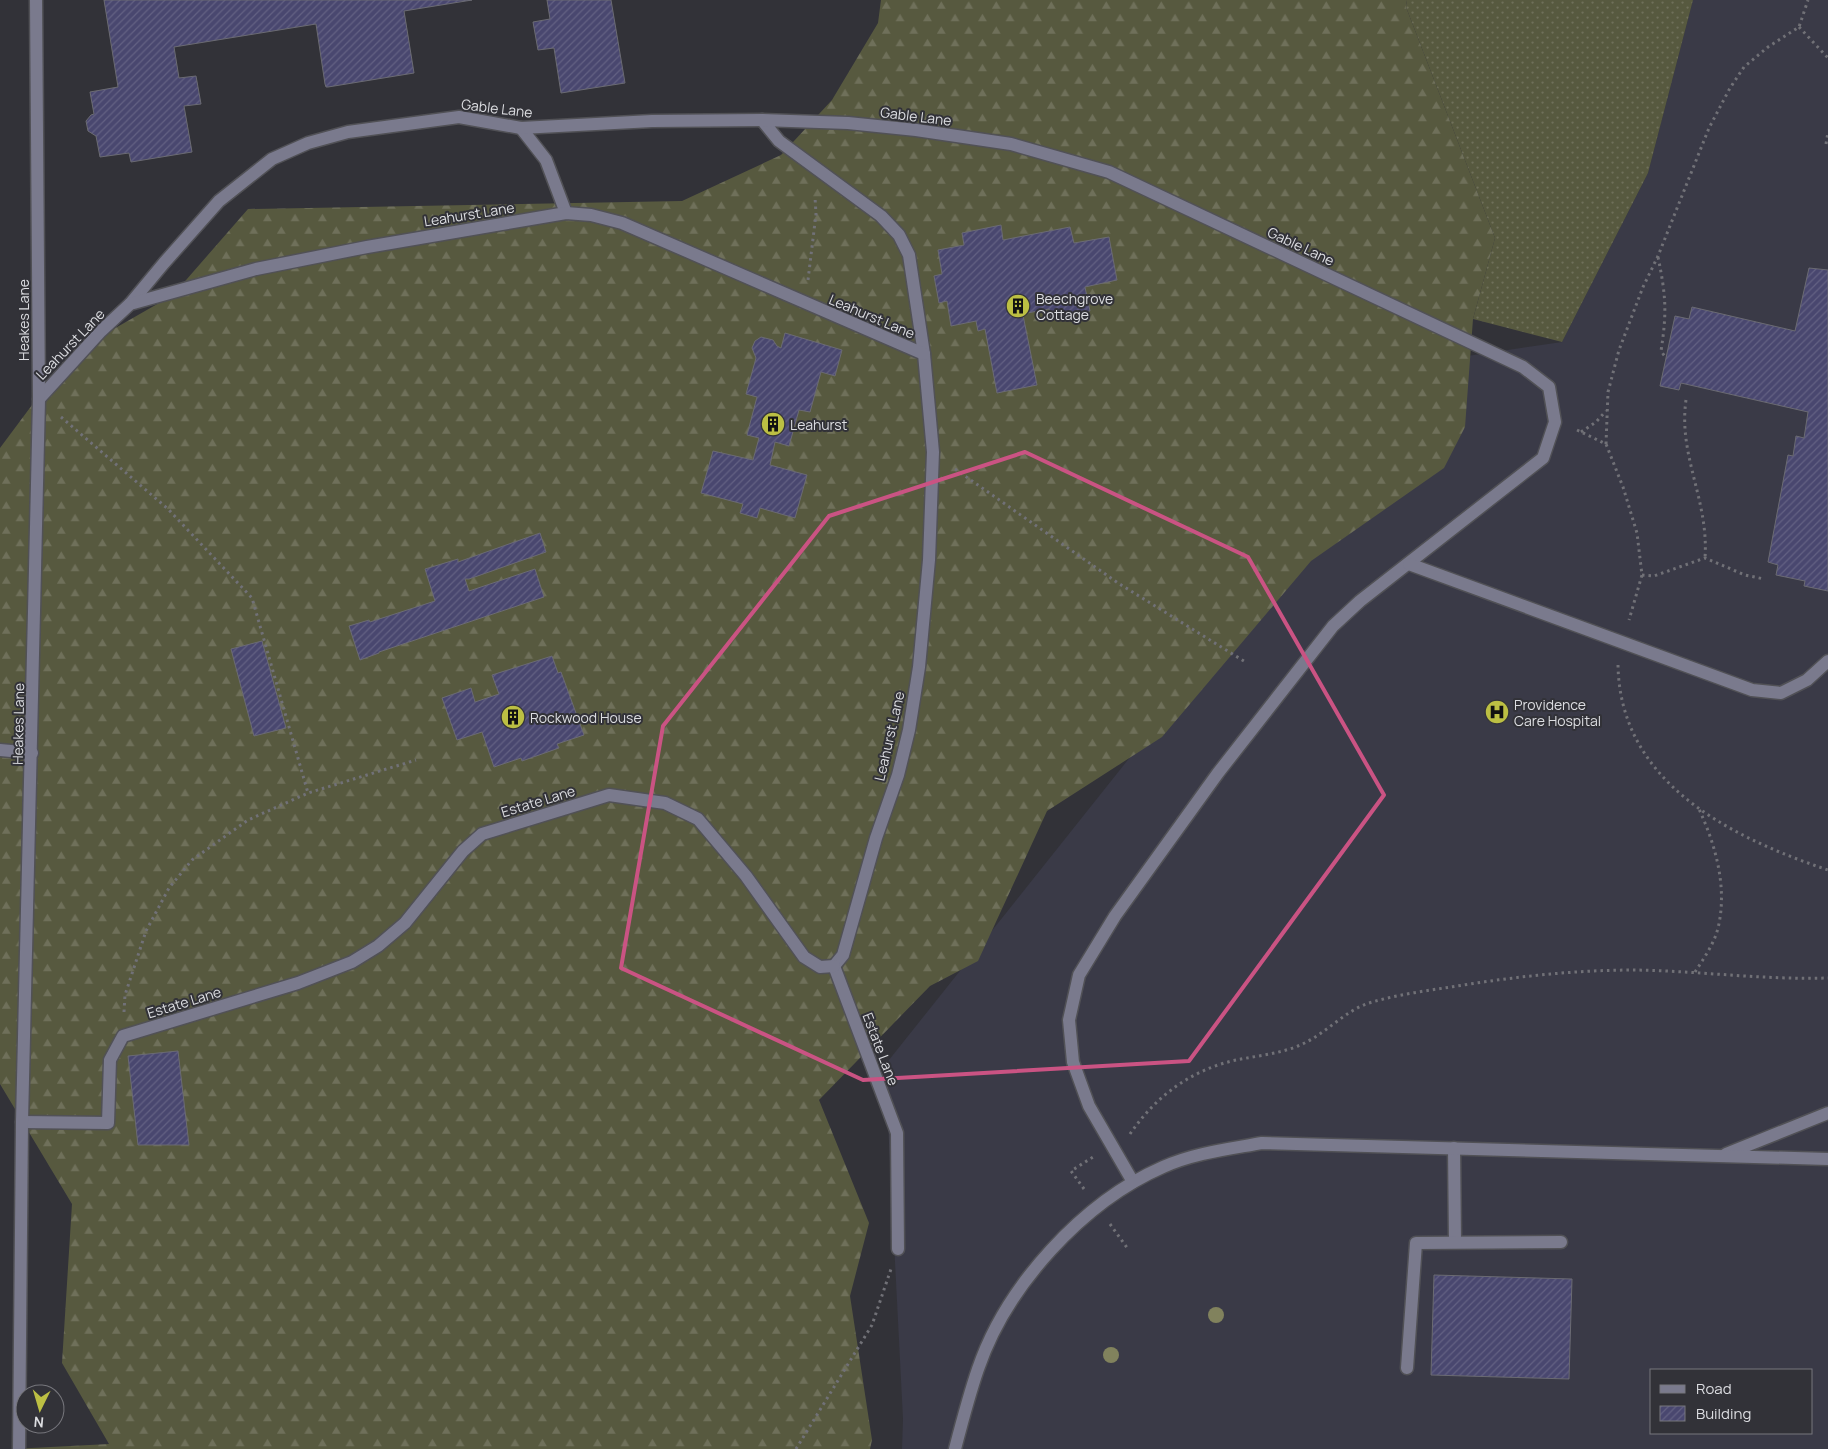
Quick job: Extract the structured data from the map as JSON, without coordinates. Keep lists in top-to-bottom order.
{
  "streets": {
    "lane": [
      "Gable Lane",
      "Leahurst Lane",
      "Heakes Lane",
      "Estate Lane"
    ]
  },
  "crossings": [
    ["Gable Lane", "Leahurst Lane"],
    ["Leahurst Lane", "Heakes Lane"],
    ["Leahurst Lane", "Estate Lane"]
  ],
  "places": {
    "building": ["Beechgrove Cottage", "Leahurst", "Rockwood House"],
    "hospital": ["Providence Care Hospital"]
  },
  "legend": ["Road", "Building"],
  "north": "bottom"
}
